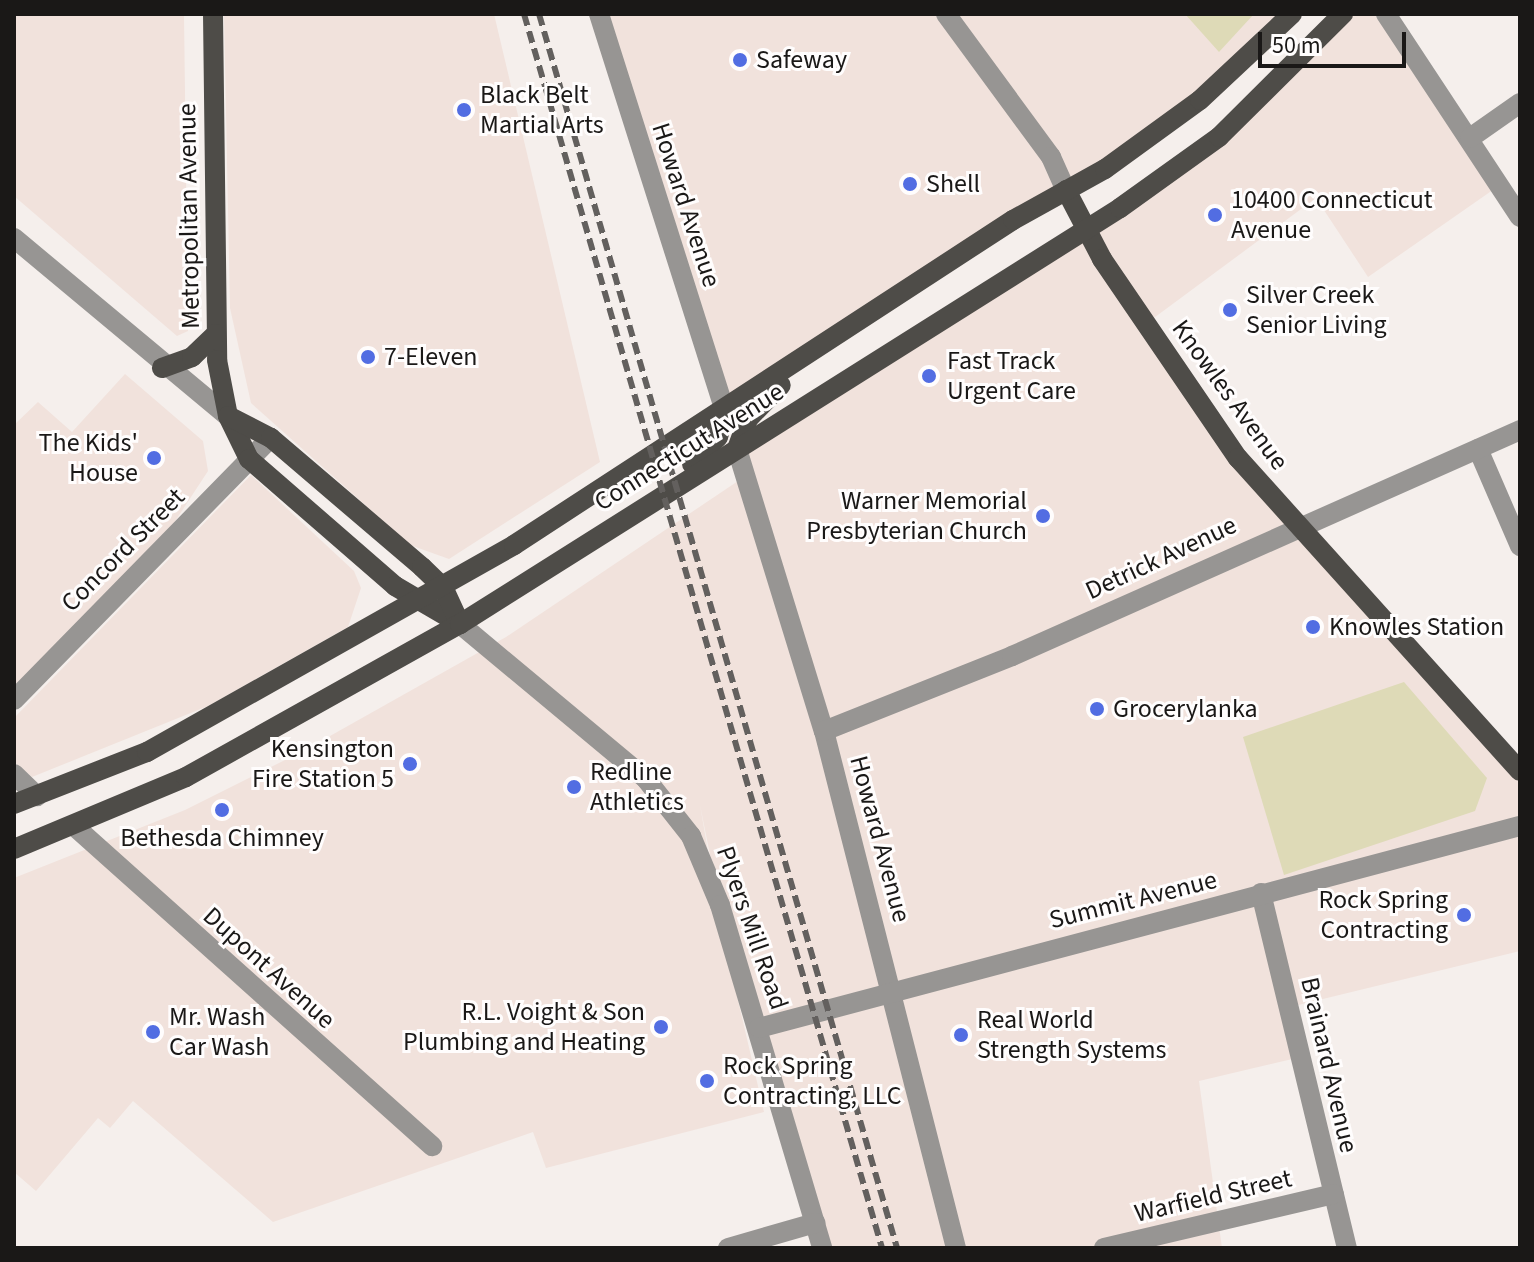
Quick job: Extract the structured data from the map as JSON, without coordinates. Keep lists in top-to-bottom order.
{
  "streets": {
    "main road": [
      "Metropolitan Avenue",
      "Knowles Avenue",
      "Connecticut Avenue",
      "Plyers Mill Road"
    ],
    "street": [
      "Howard Avenue",
      "Concord Street",
      "Detrick Avenue",
      "Summit Avenue",
      "Dupont Avenue",
      "Brainard Avenue",
      "Warfield Street"
    ]
  },
  "crossings": [
    ["Howard Avenue", "Connecticut Avenue"],
    ["Howard Avenue", "Detrick Avenue"],
    ["Howard Avenue", "Summit Avenue"],
    ["Metropolitan Avenue", "Plyers Mill Road"],
    ["Knowles Avenue", "Connecticut Avenue"],
    ["Knowles Avenue", "Detrick Avenue"],
    ["Connecticut Avenue", "Plyers Mill Road"],
    ["Connecticut Avenue", "Dupont Avenue"],
    ["Concord Street", "Plyers Mill Road"],
    ["Summit Avenue", "Plyers Mill Road"],
    ["Summit Avenue", "Brainard Avenue"],
    ["Brainard Avenue", "Warfield Street"]
  ],
  "places": [
    "Safeway",
    "Black Belt Martial Arts",
    "Shell",
    "10400 Connecticut Avenue",
    "Silver Creek Senior Living",
    "7-Eleven",
    "Fast Track Urgent Care",
    "The Kids' House",
    "Warner Memorial Presbyterian Church",
    "Knowles Station",
    "Grocerylanka",
    "Kensington Fire Station 5",
    "Redline Athletics",
    "Bethesda Chimney",
    "Rock Spring Contracting",
    "R.L. Voight & Son Plumbing and Heating",
    "Mr. Wash Car Wash",
    "Real World Strength Systems",
    "Rock Spring Contracting, LLC"
  ],
  "scale_bar": "50 m"
}
